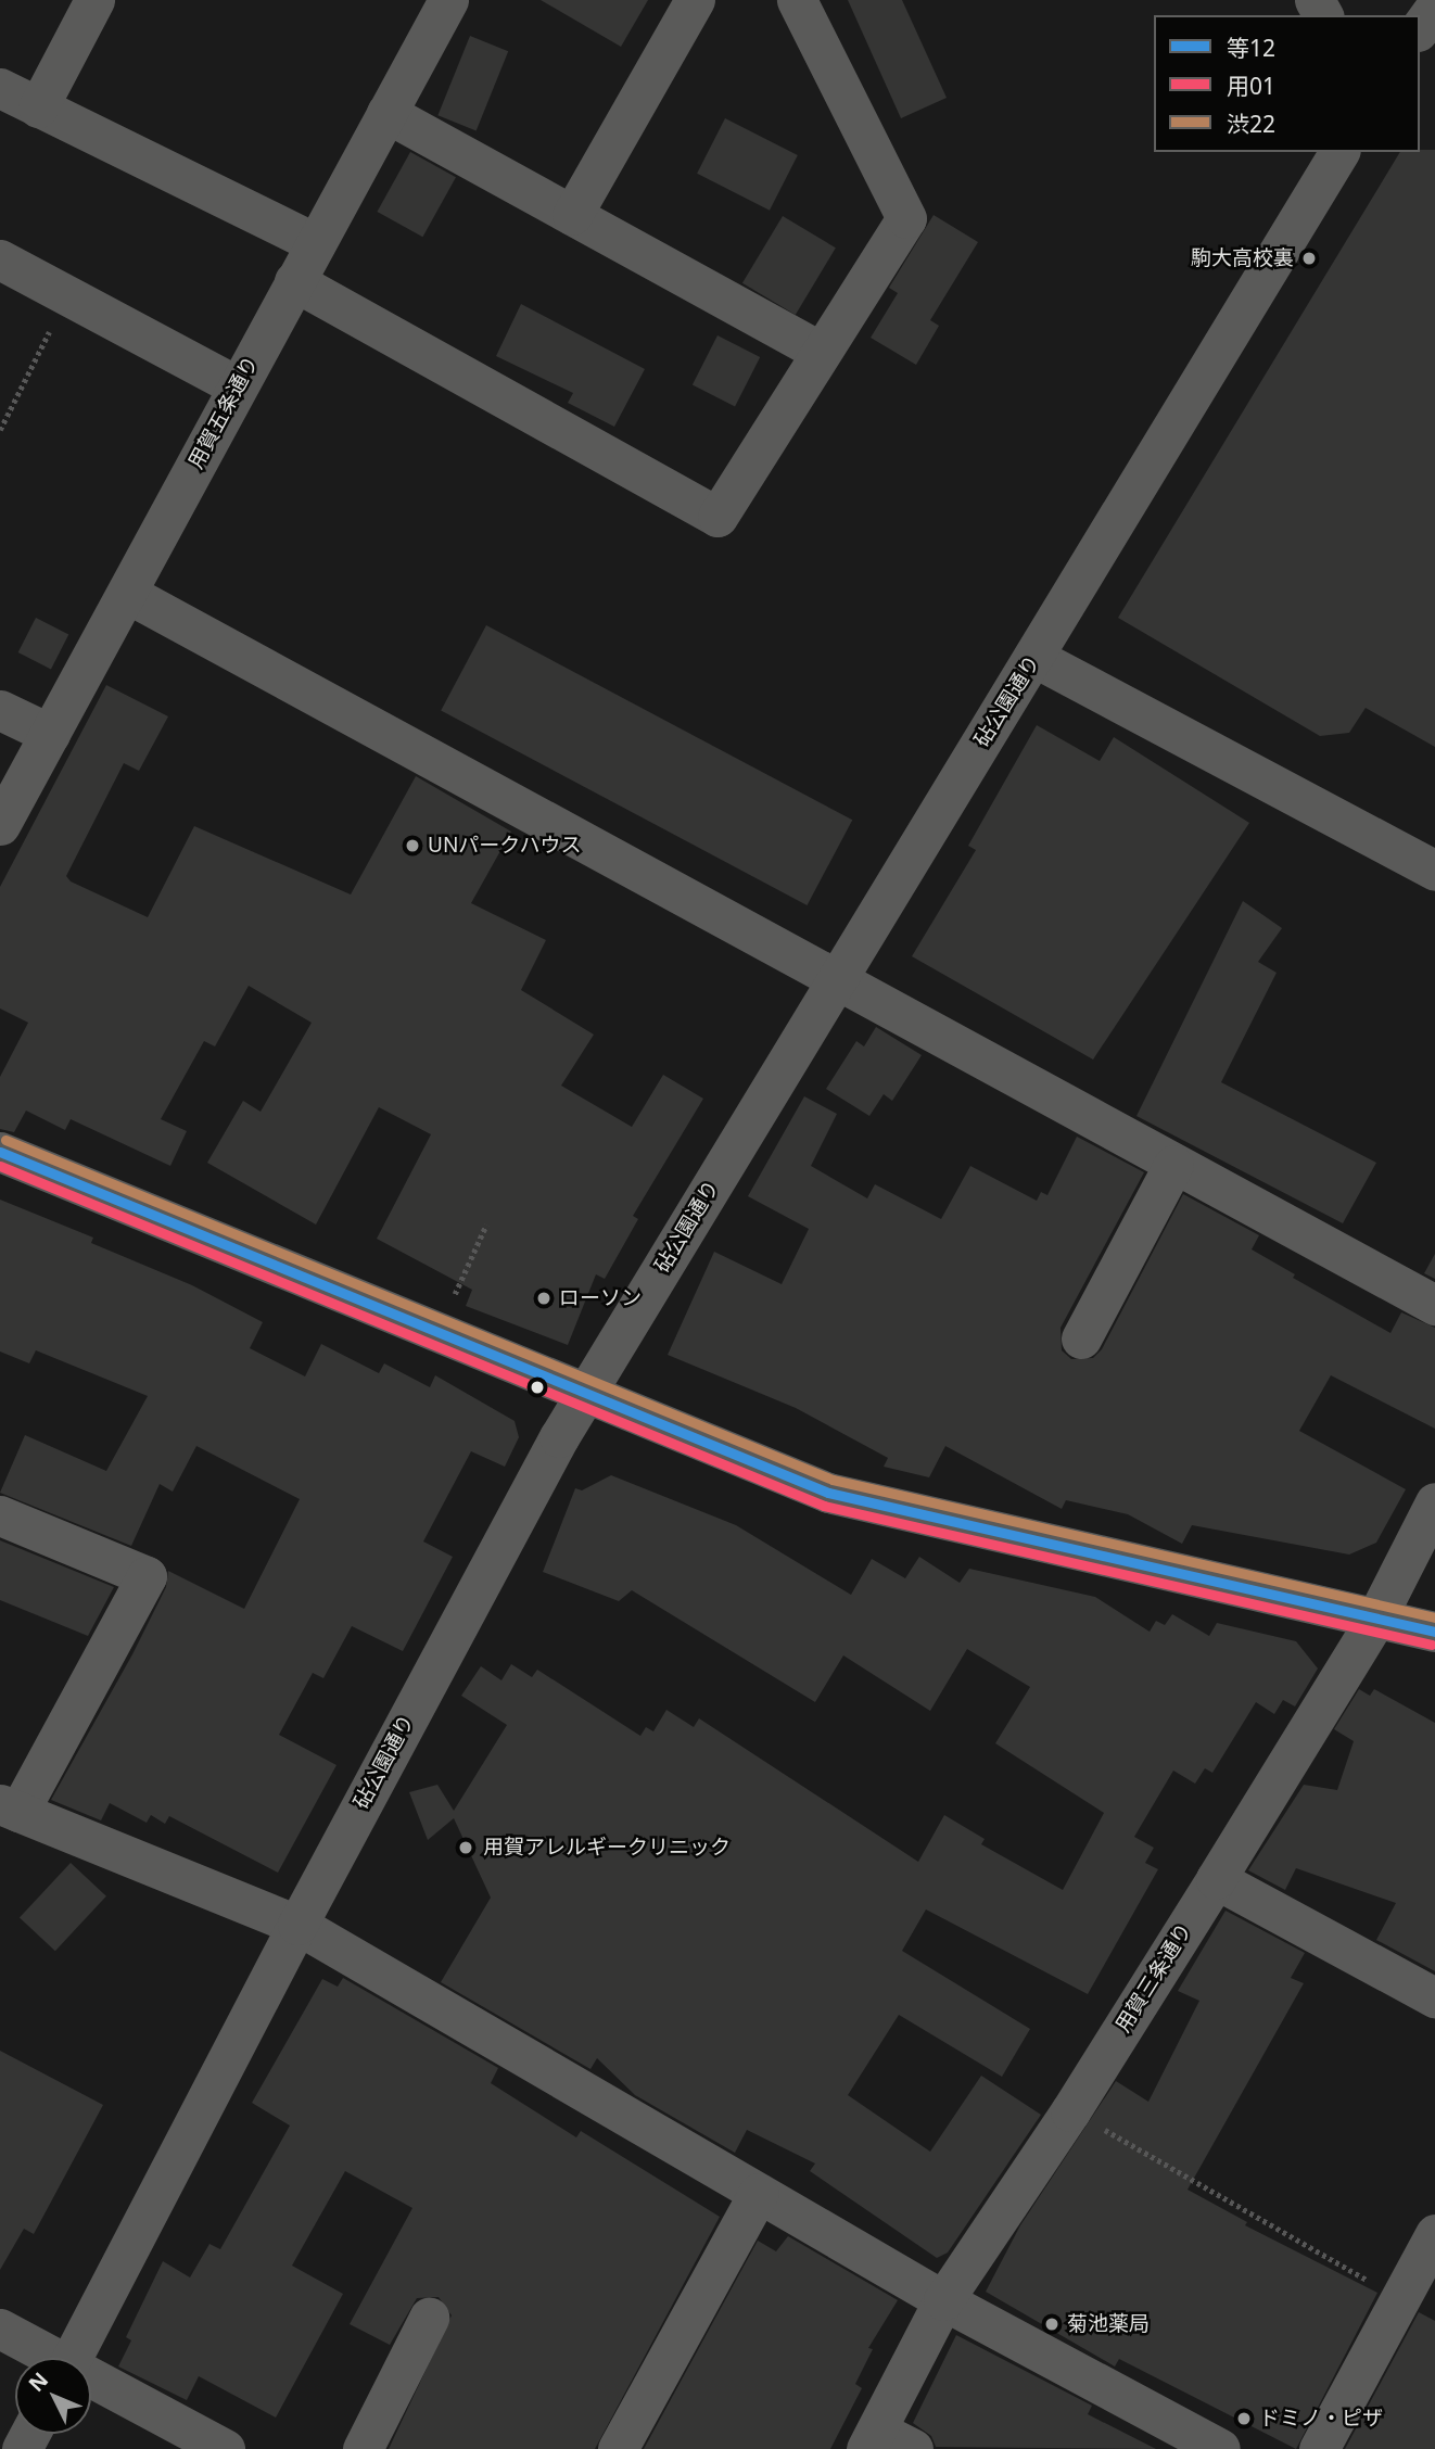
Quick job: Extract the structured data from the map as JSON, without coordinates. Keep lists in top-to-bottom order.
{
  "streets": {
    "street": ["用賀五条通り", "砧公園通り", "用賀三条通り"]
  },
  "places": [
    "駒大高校裏",
    "UNパークハウス",
    "ローソン",
    "用賀アレルギークリニック",
    "菊池薬局",
    "ドミノ・ピザ"
  ],
  "lines": ["transit line 渋22", "transit line 等12", "transit line 用01"],
  "legend": ["等12", "用01", "渋22"],
  "north": "top left"
}
